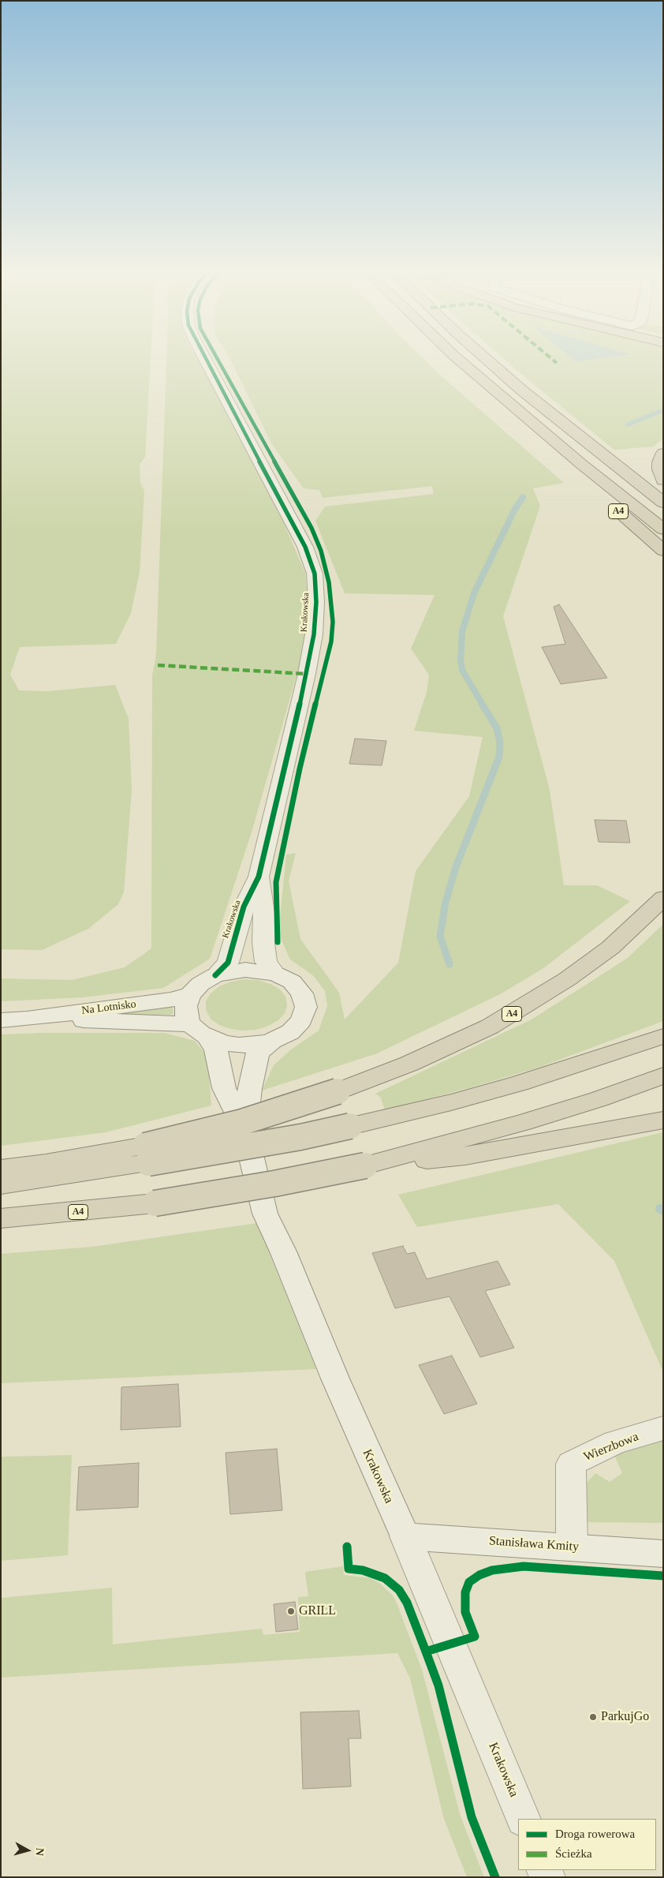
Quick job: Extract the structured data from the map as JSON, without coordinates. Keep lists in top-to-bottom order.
{
  "streets": {
    "highway": ["A4"],
    "street": [
      "Krakowska",
      "Na Lotnisko",
      "Wierzbowa",
      "Stanisława Kmity"
    ]
  },
  "crossings": [
    ["Krakowska", "Na Lotnisko"],
    ["Krakowska", "Stanisława Kmity"],
    ["Wierzbowa", "Stanisława Kmity"]
  ],
  "places": ["GRILL", "ParkujGo"],
  "legend": ["Droga rowerowa", "Ścieżka"],
  "north": "right"
}
